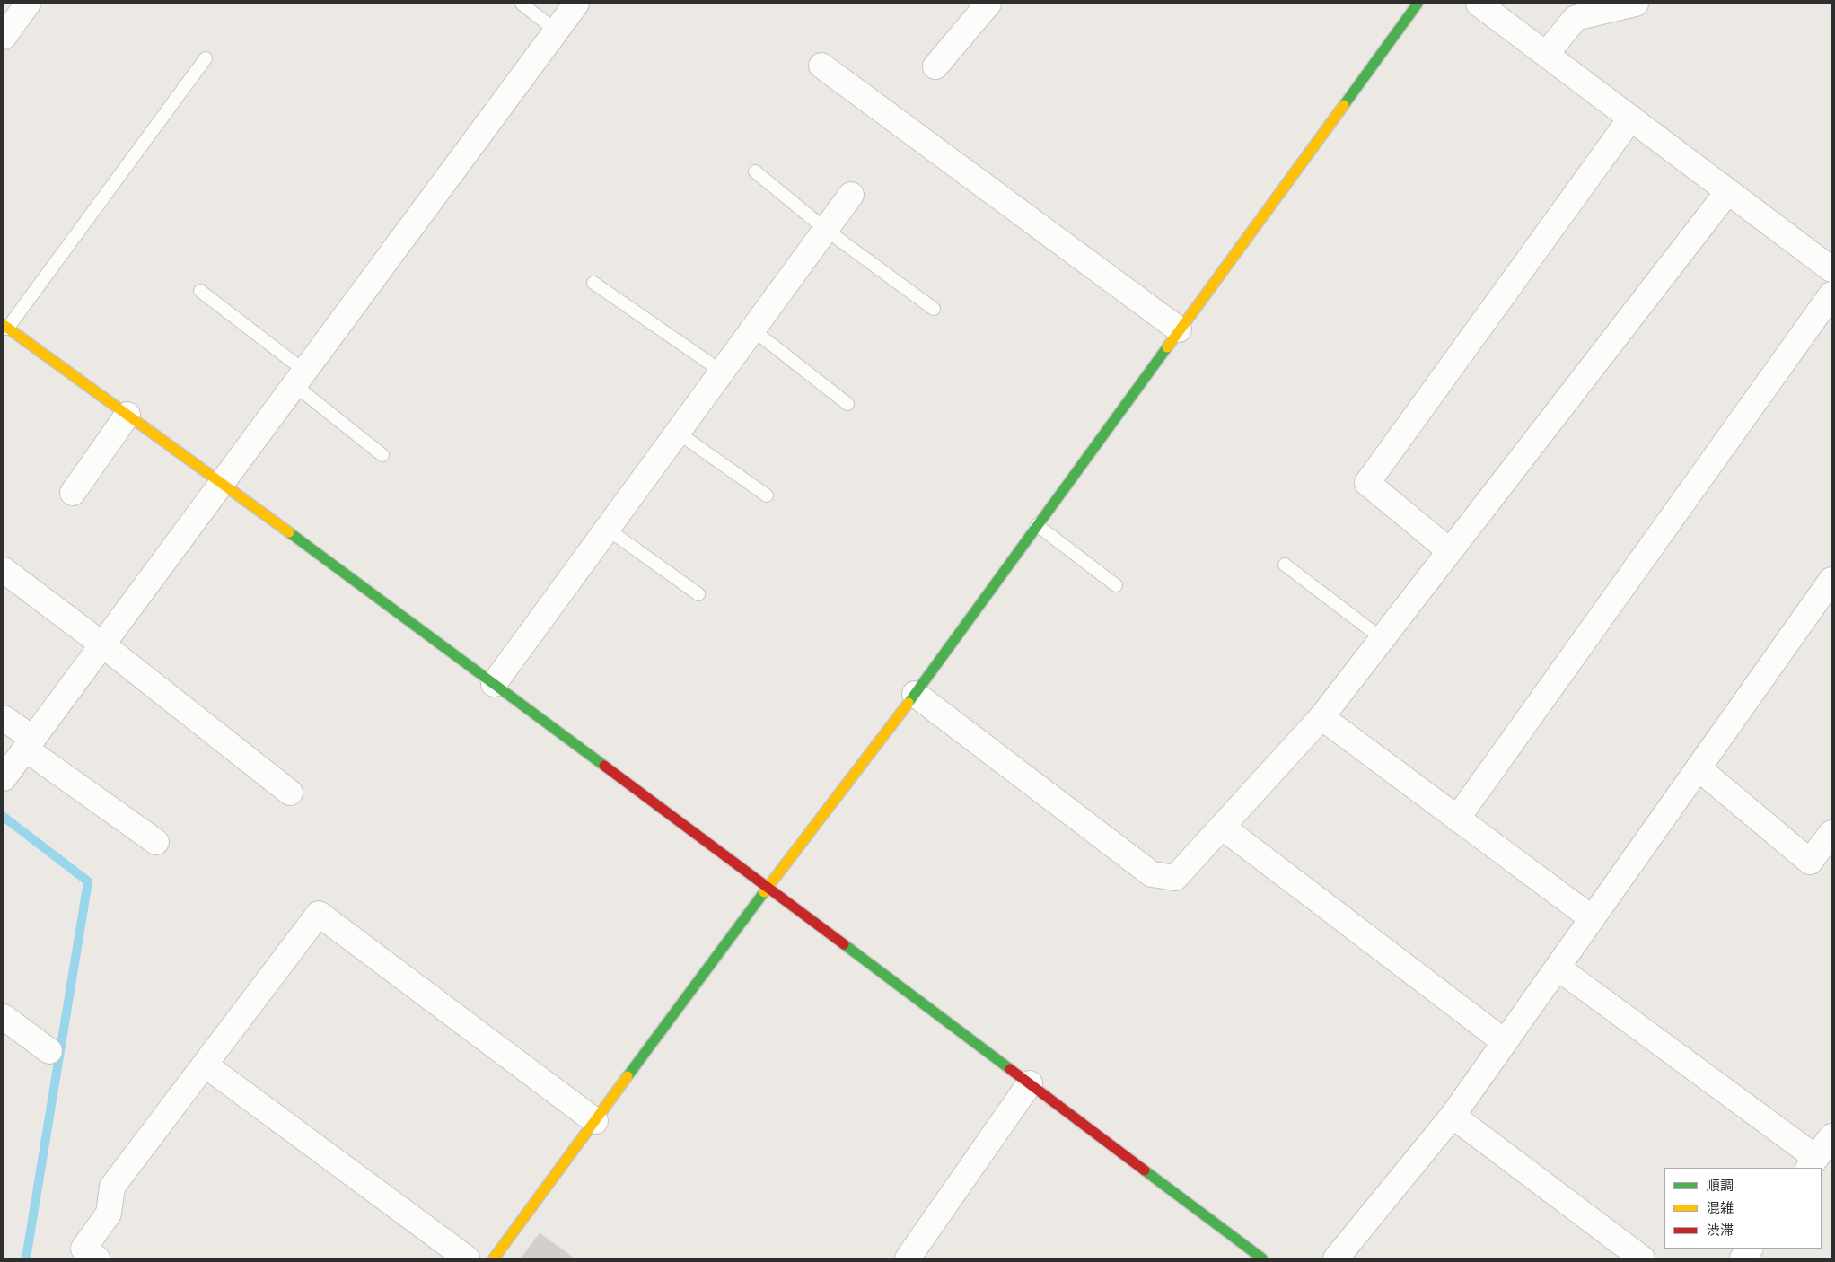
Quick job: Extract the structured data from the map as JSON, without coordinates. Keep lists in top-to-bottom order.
{
  "legend": ["順調", "混雑", "渋滞"]
}
